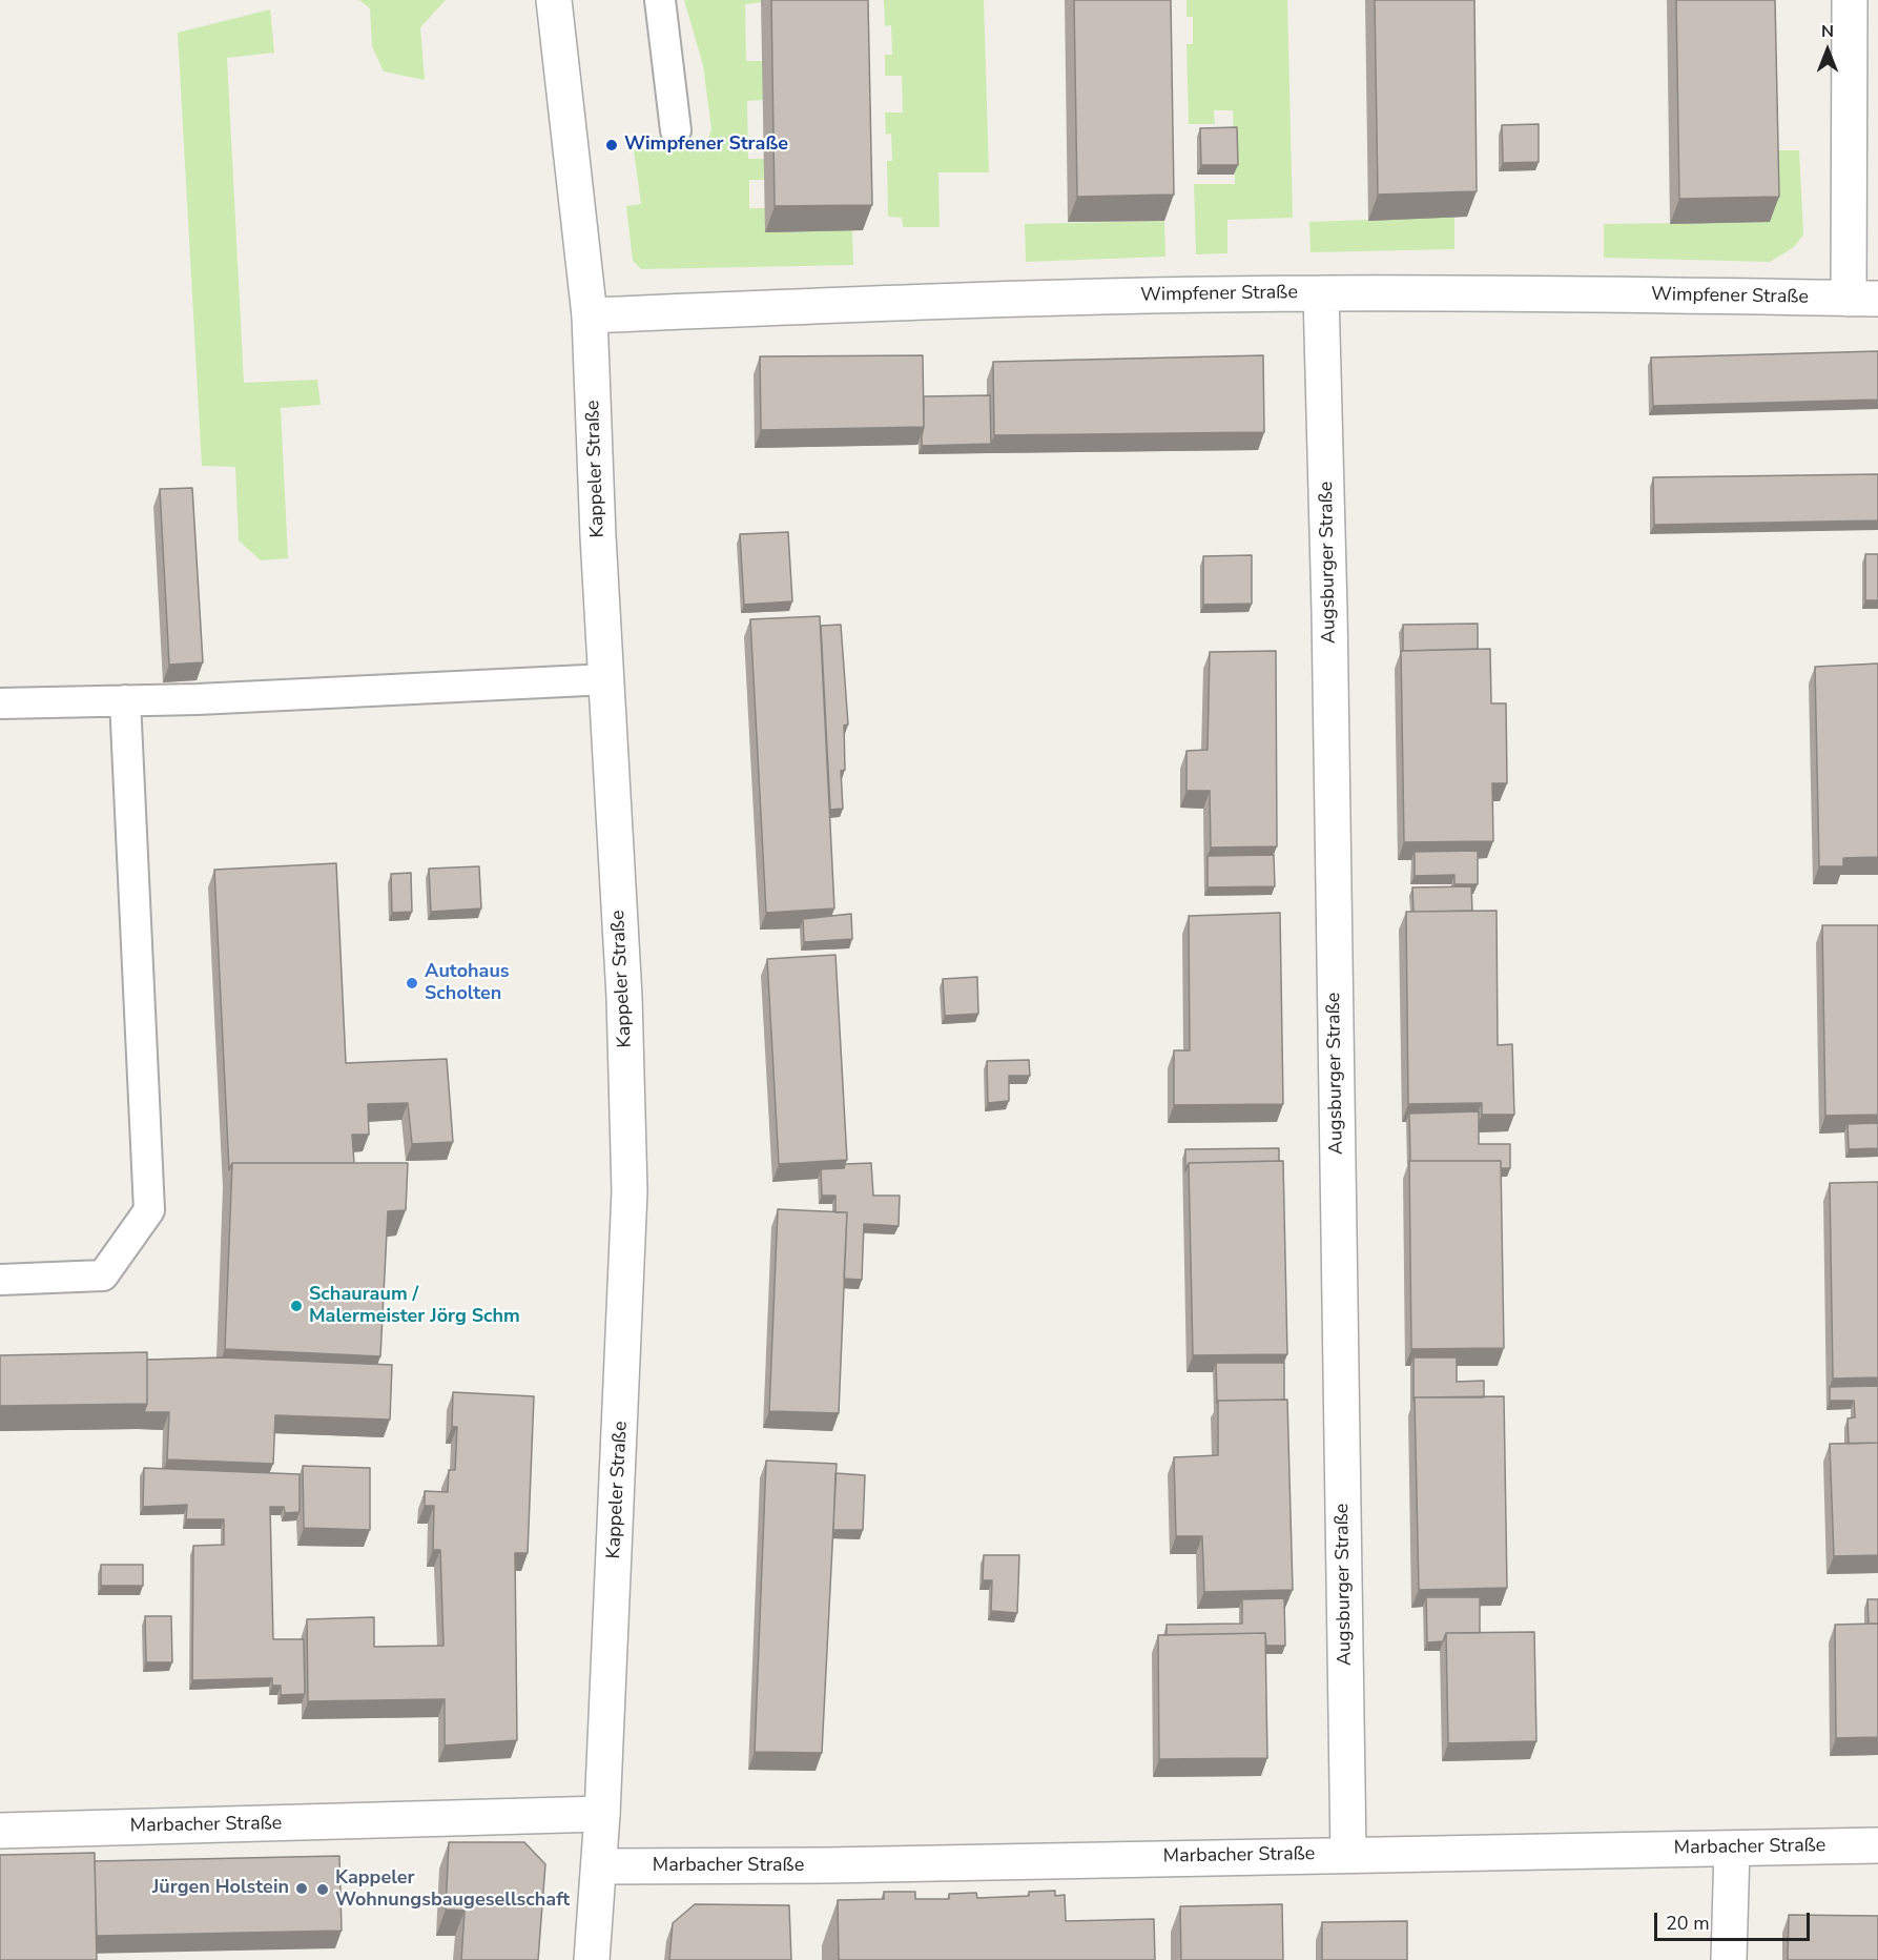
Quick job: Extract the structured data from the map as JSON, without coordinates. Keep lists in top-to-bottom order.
{
  "streets": {
    "street": [
      "Wimpfener Straße",
      "Kappeler Straße",
      "Augsburger Straße",
      "Marbacher Straße"
    ]
  },
  "crossings": [
    ["Wimpfener Straße", "Kappeler Straße"],
    ["Wimpfener Straße", "Augsburger Straße"],
    ["Kappeler Straße", "Marbacher Straße"],
    ["Augsburger Straße", "Marbacher Straße"]
  ],
  "places": [
    "Wimpfener Straße",
    "Autohaus Scholten",
    "Schauraum / Malermeister Jörg Schm",
    "Jürgen Holstein",
    "Kappeler Wohnungsbaugesellschaft"
  ],
  "scale_bar": "20 m",
  "north": "top"
}
